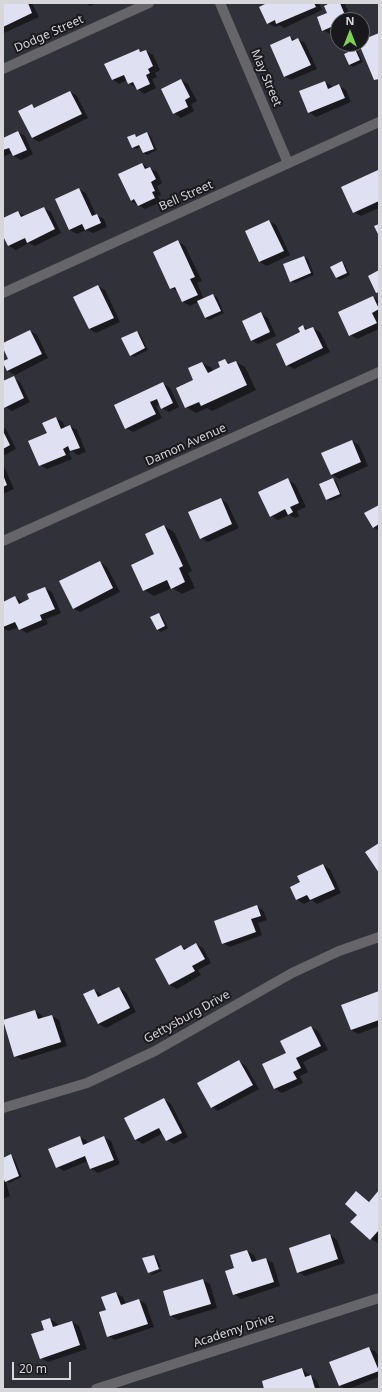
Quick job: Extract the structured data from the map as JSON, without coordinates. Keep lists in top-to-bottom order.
{
  "streets": {
    "street": [
      "Dodge Street",
      "May Street",
      "Bell Street",
      "Damon Avenue",
      "Gettysburg Drive",
      "Academy Drive"
    ]
  },
  "crossings": [
    ["May Street", "Bell Street"]
  ],
  "scale_bar": "20 m",
  "north": "top"
}
